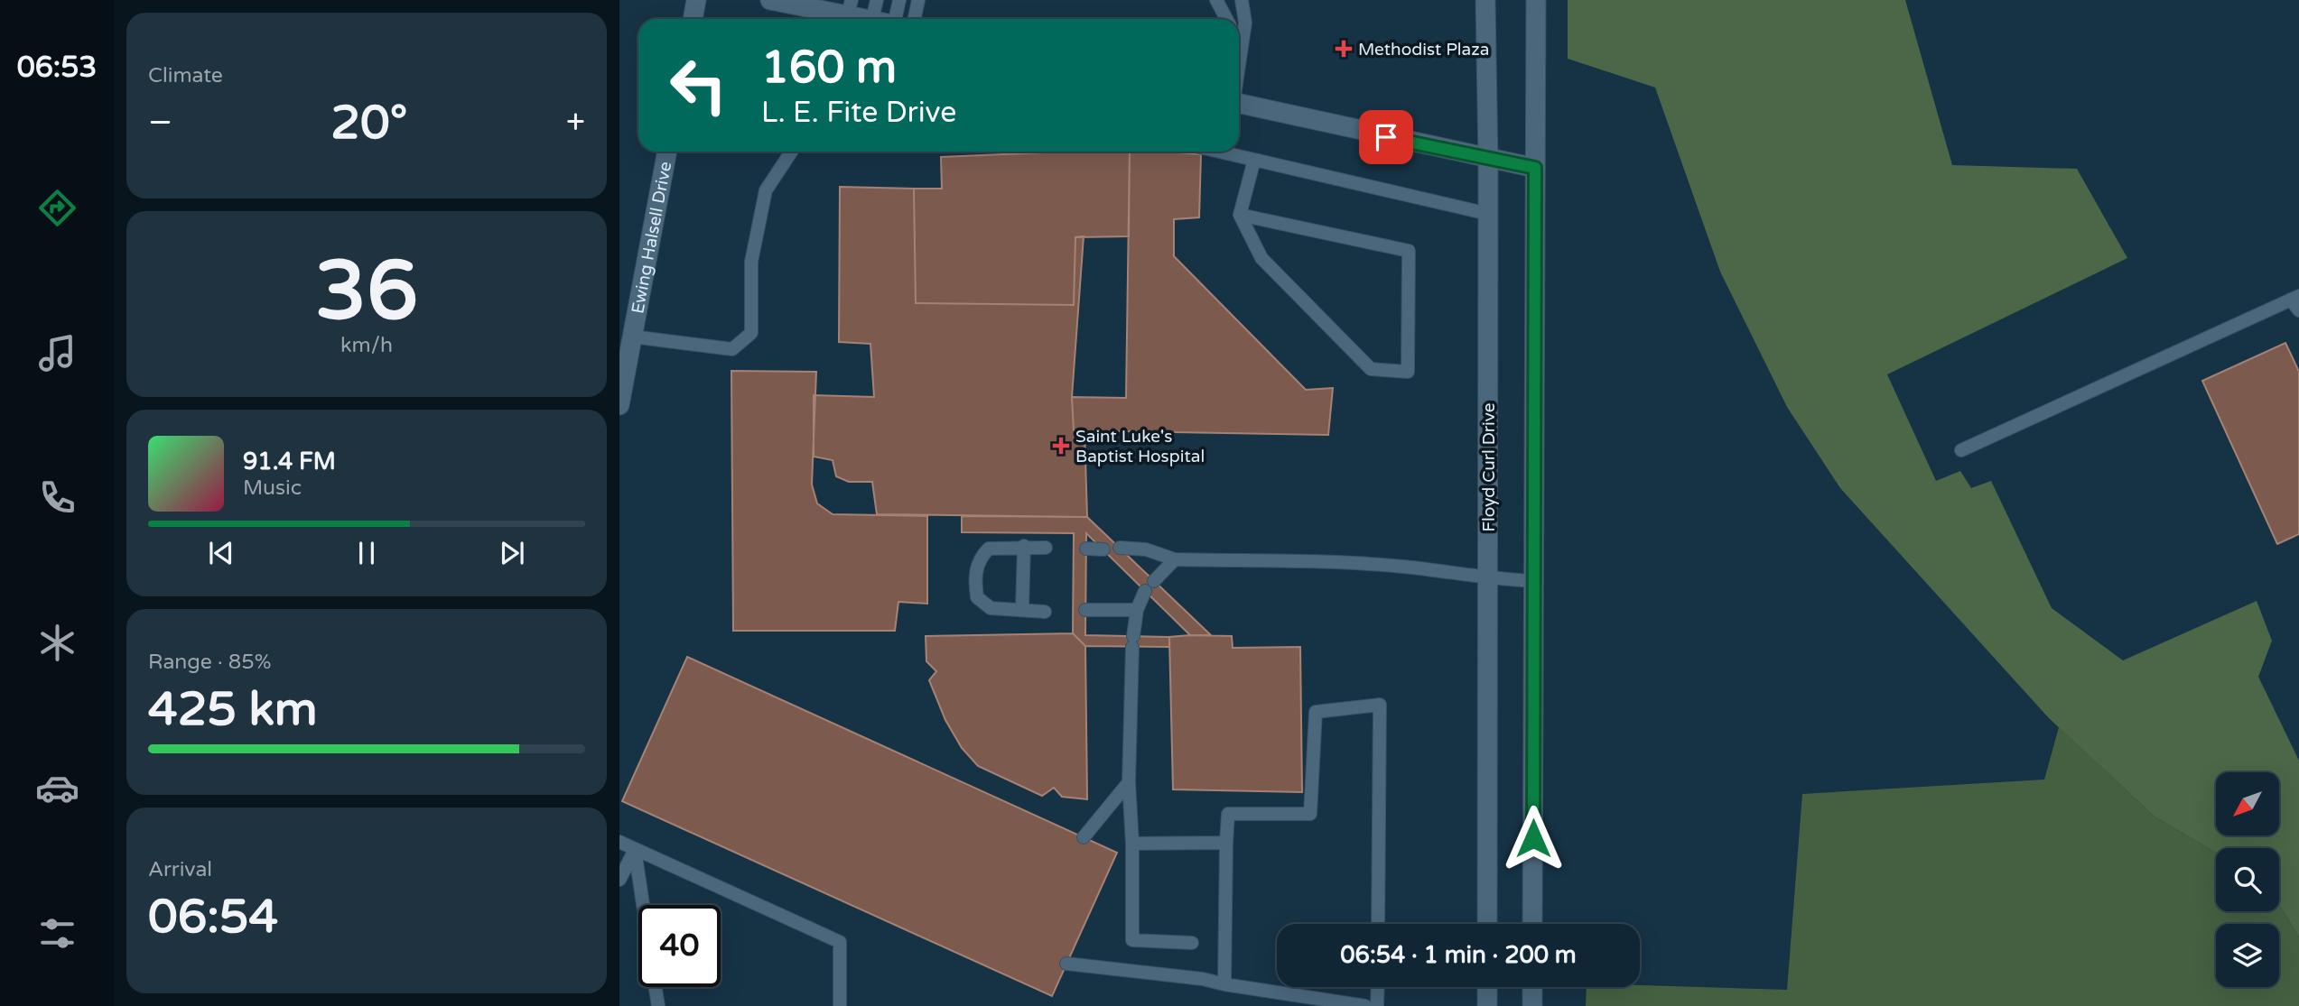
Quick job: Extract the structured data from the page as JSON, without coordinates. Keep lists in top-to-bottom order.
{
  "streets": {
    "street": ["Ewing Halsell Drive", "Floyd Curl Drive"]
  },
  "places": {
    "health": ["Methodist Plaza", "Saint Luke's Baptist Hospital"]
  },
  "north": "bottom left",
  "page": {
    "tabs": "06:53",
    "tile": [
      "Climate",
      ["36", "km/h"],
      ["Range · 85%", "425 km"],
      ["Arrival", "06:54"]
    ],
    "turn": ["160 m", "L. E. Fite Drive"],
    "heat": ["−", "20°", "+"],
    "song": ["91.4 FM", "Music"],
    "limit": "40",
    "trip": "06:54 · 1 min · 200 m"
  }
}
